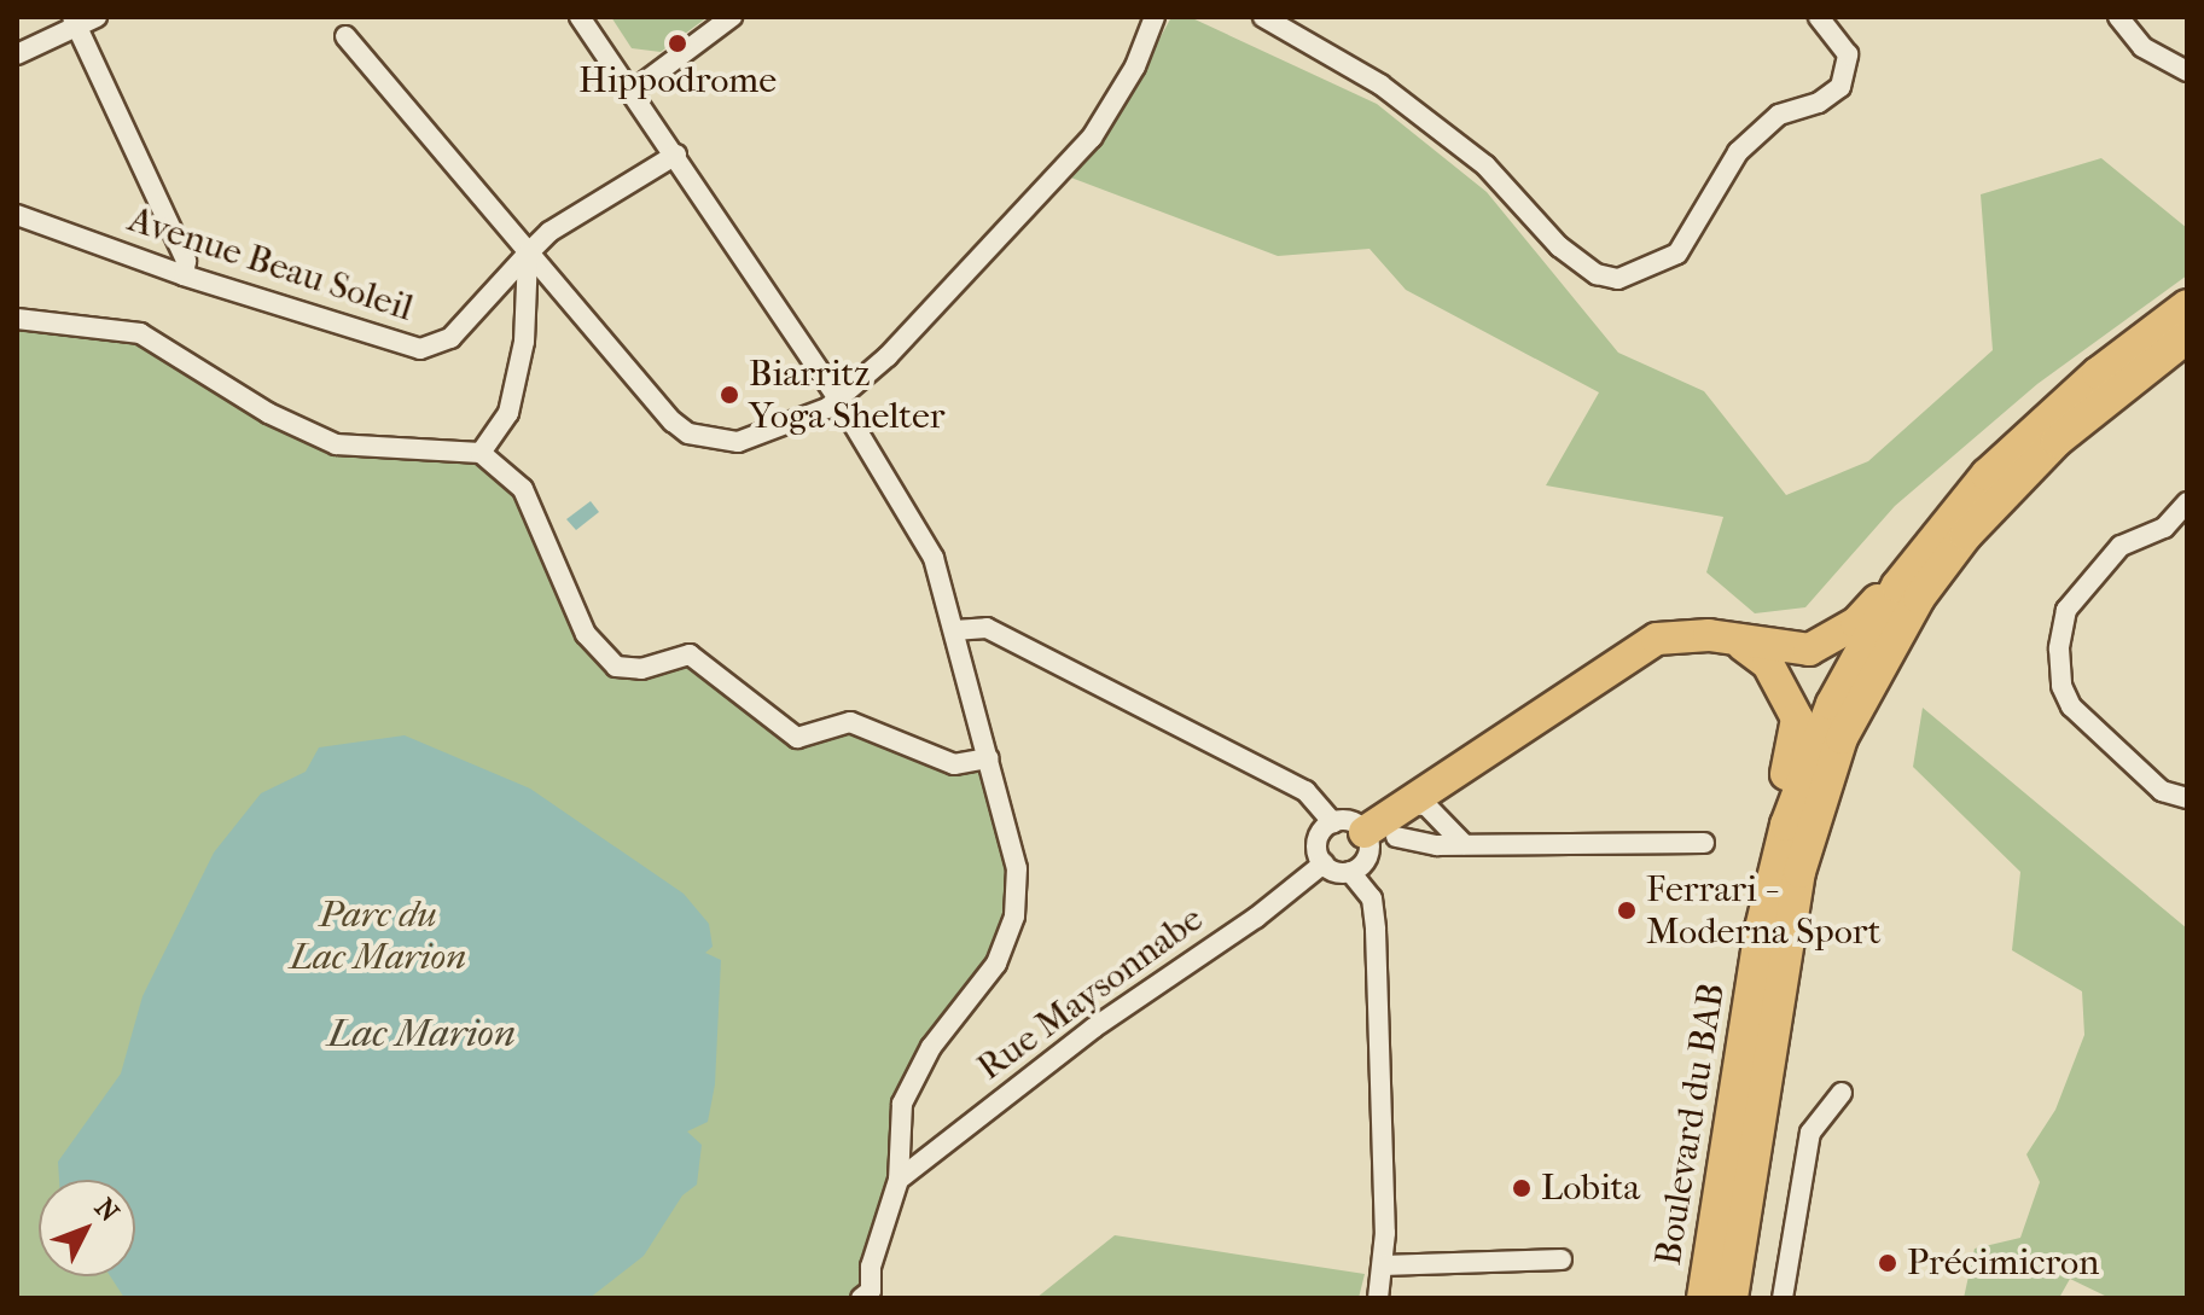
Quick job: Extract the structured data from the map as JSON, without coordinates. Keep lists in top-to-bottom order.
{
  "streets": {
    "main road": ["Boulevard du BAB"],
    "street": ["Avenue Beau Soleil", "Rue Maysonnabe"]
  },
  "water": ["Lac Marion"],
  "parks": ["Parc du Lac Marion"],
  "places": [
    "Hippodrome",
    "Biarritz Yoga Shelter",
    "Ferrari - Moderna Sport",
    "Lobita",
    "Précimicron"
  ],
  "north": "top right"
}
